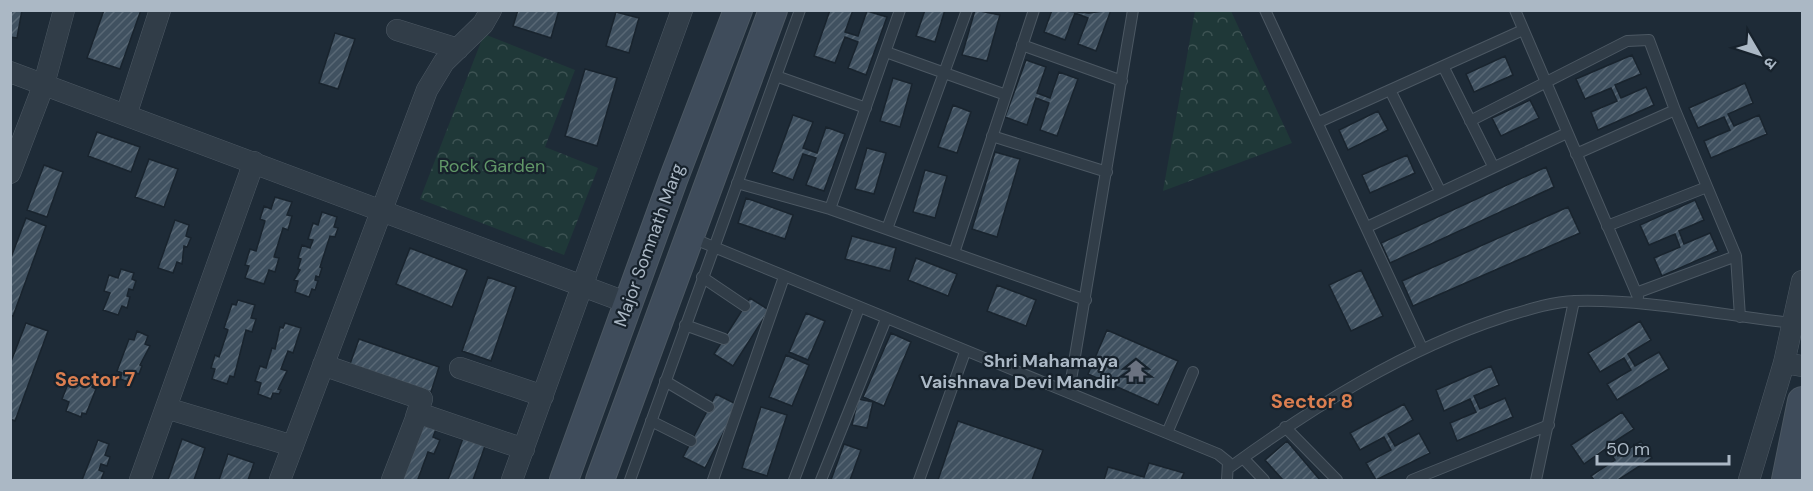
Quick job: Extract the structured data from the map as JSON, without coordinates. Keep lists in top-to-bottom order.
{
  "streets": {
    "street": ["Major Somnath Marg"]
  },
  "districts": ["Sector 7", "Sector 8"],
  "parks": ["Rock Garden"],
  "places": {
    "temple": ["Shri Mahamaya Vaishnava Devi Mandir"]
  },
  "scale_bar": "50 m",
  "north": "bottom right"
}
